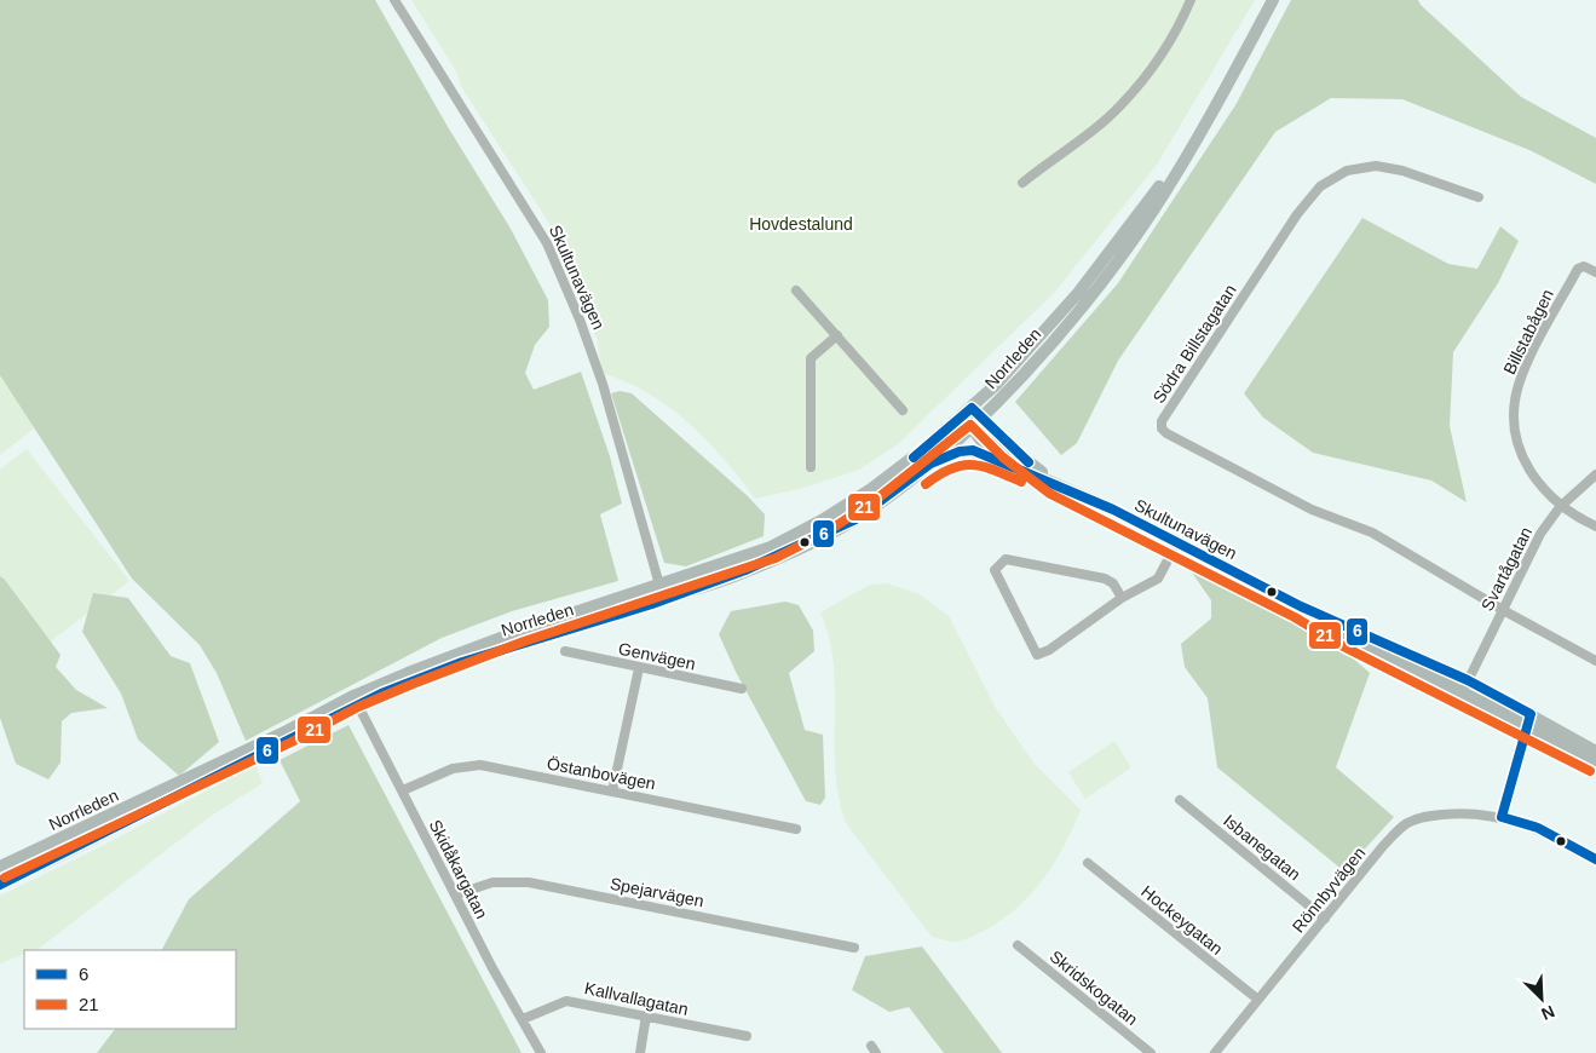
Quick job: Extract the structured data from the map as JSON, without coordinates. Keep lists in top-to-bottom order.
{
  "streets": {
    "main road": ["Skultunavägen", "Norrleden"],
    "street": [
      "Billstabågen",
      "Södra Billstagatan",
      "Svartågatan",
      "Genvägen",
      "Östanbovägen",
      "Isbanegatan",
      "Skidåkargatan",
      "Rönnbyvägen",
      "Spejarvägen",
      "Hockeygatan",
      "Skridskogatan",
      "Kallvallagatan"
    ]
  },
  "crossings": [
    ["Skultunavägen", "Norrleden"],
    ["Skultunavägen", "Svartågatan"],
    ["Billstabågen", "Svartågatan"],
    ["Södra Billstagatan", "Svartågatan"],
    ["Norrleden", "Skidåkargatan"],
    ["Östanbovägen", "Skidåkargatan"],
    ["Isbanegatan", "Rönnbyvägen"],
    ["Skidåkargatan", "Spejarvägen"],
    ["Skidåkargatan", "Kallvallagatan"],
    ["Rönnbyvägen", "Hockeygatan"]
  ],
  "parks": ["Hovdestalund"],
  "lines": ["transit line 6", "transit line 21"],
  "legend": ["6", "21"],
  "north": "bottom right"
}
